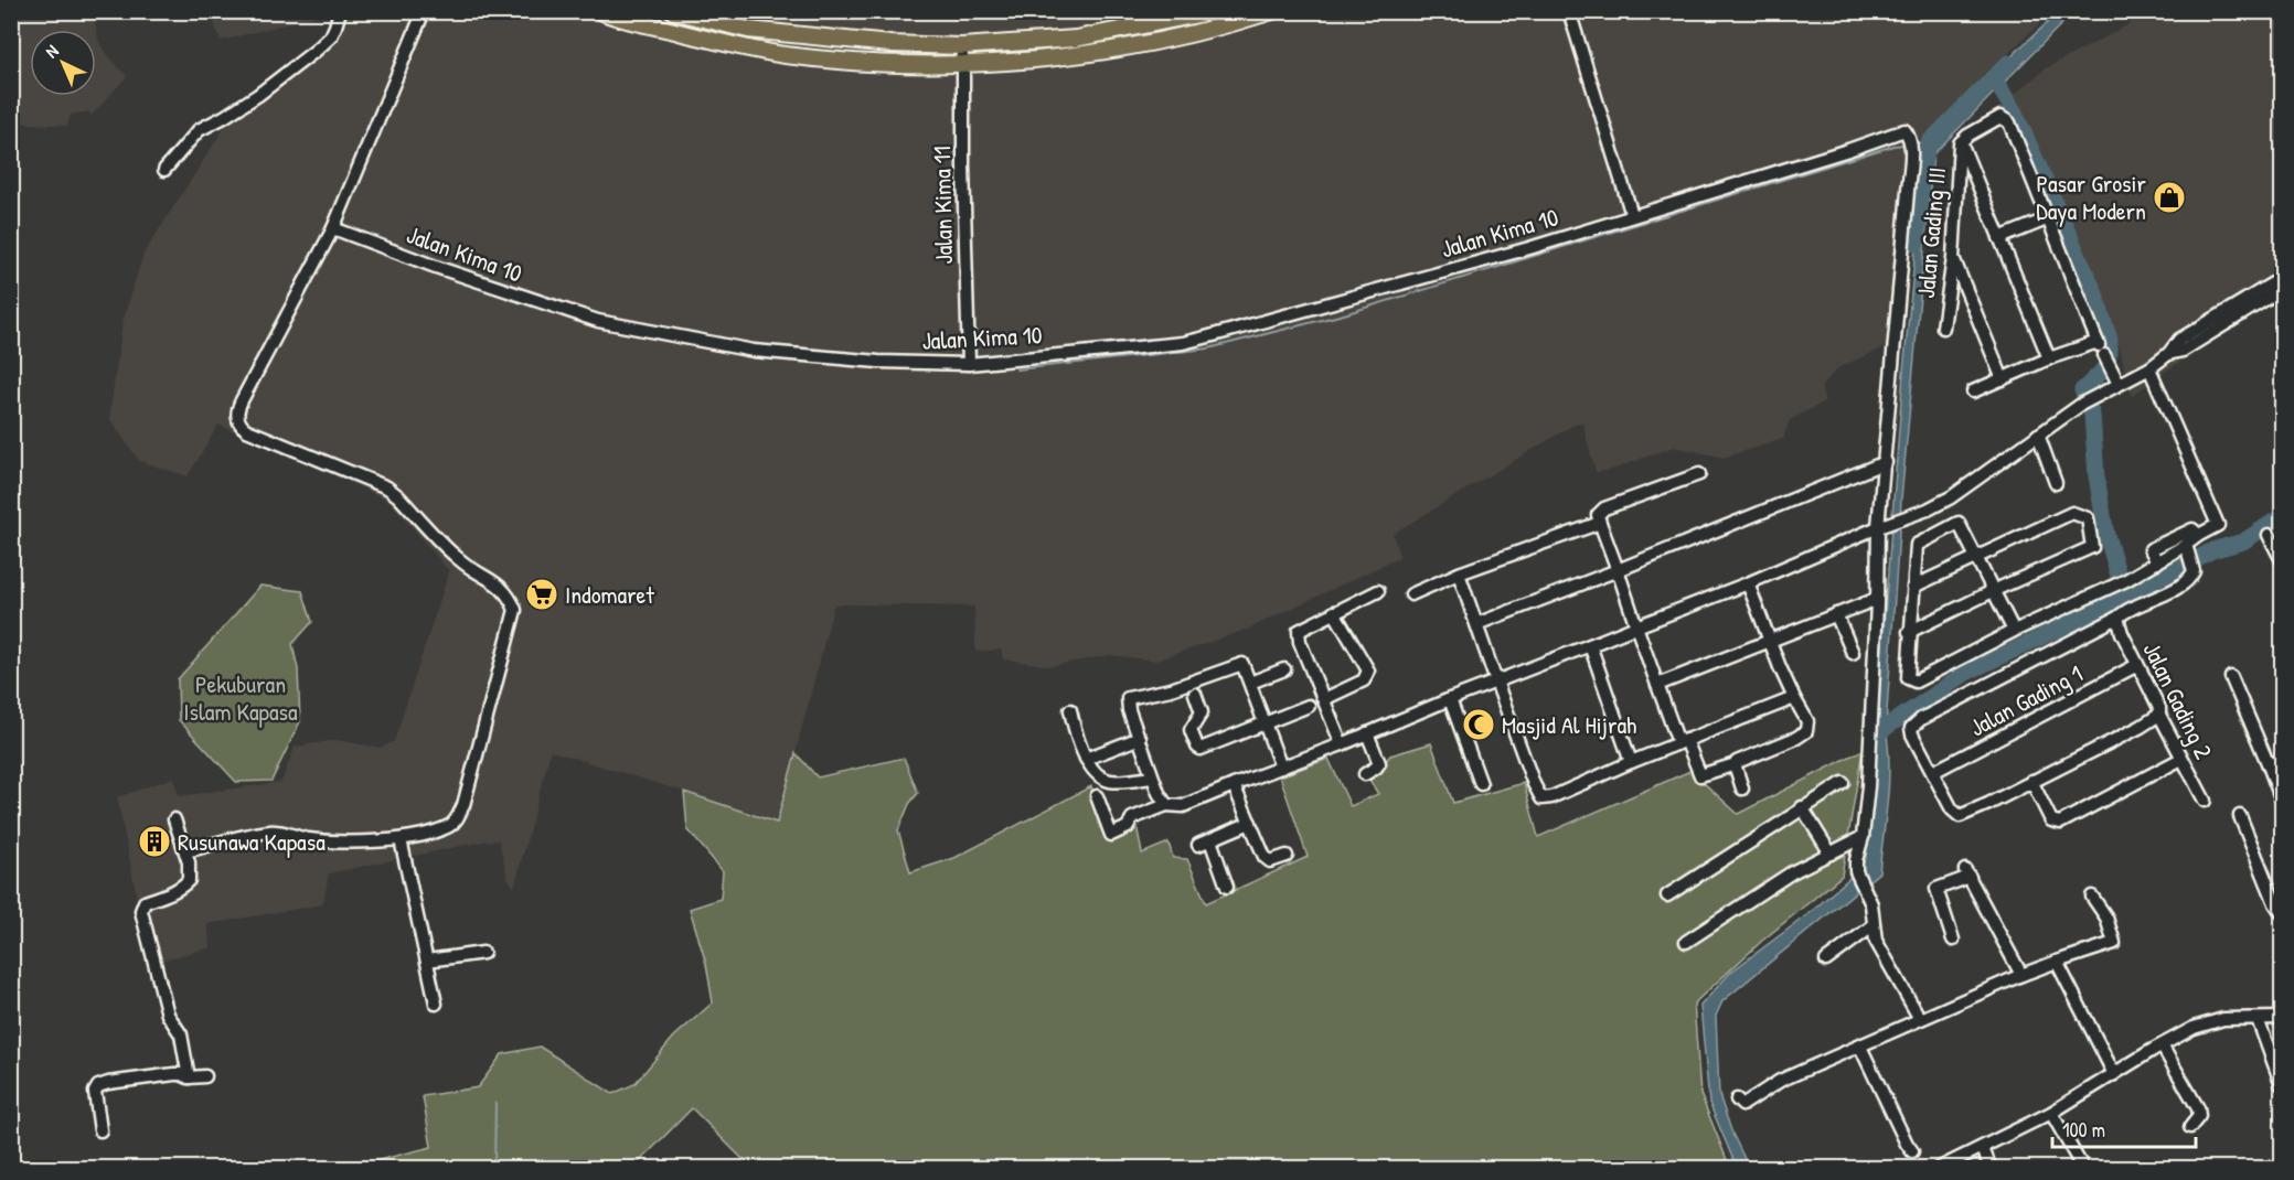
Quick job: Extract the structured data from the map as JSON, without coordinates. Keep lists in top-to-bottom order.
{
  "streets": {
    "street": [
      "Jalan Kima 11",
      "Jalan Kima 10",
      "Jalan Gading III",
      "Jalan Gading 1",
      "Jalan Gading 2"
    ]
  },
  "crossings": [
    ["Jalan Kima 11", "Jalan Kima 10"],
    ["Jalan Gading 1", "Jalan Gading 2"]
  ],
  "parks": ["Pekuburan Islam Kapasa"],
  "places": {
    "shop": ["Pasar Grosir Daya Modern"],
    "supermarket": ["Indomaret"],
    "mosque": ["Masjid Al Hijrah"],
    "building": ["Rusunawa Kapasa"]
  },
  "scale_bar": "100 m",
  "north": "top left"
}
